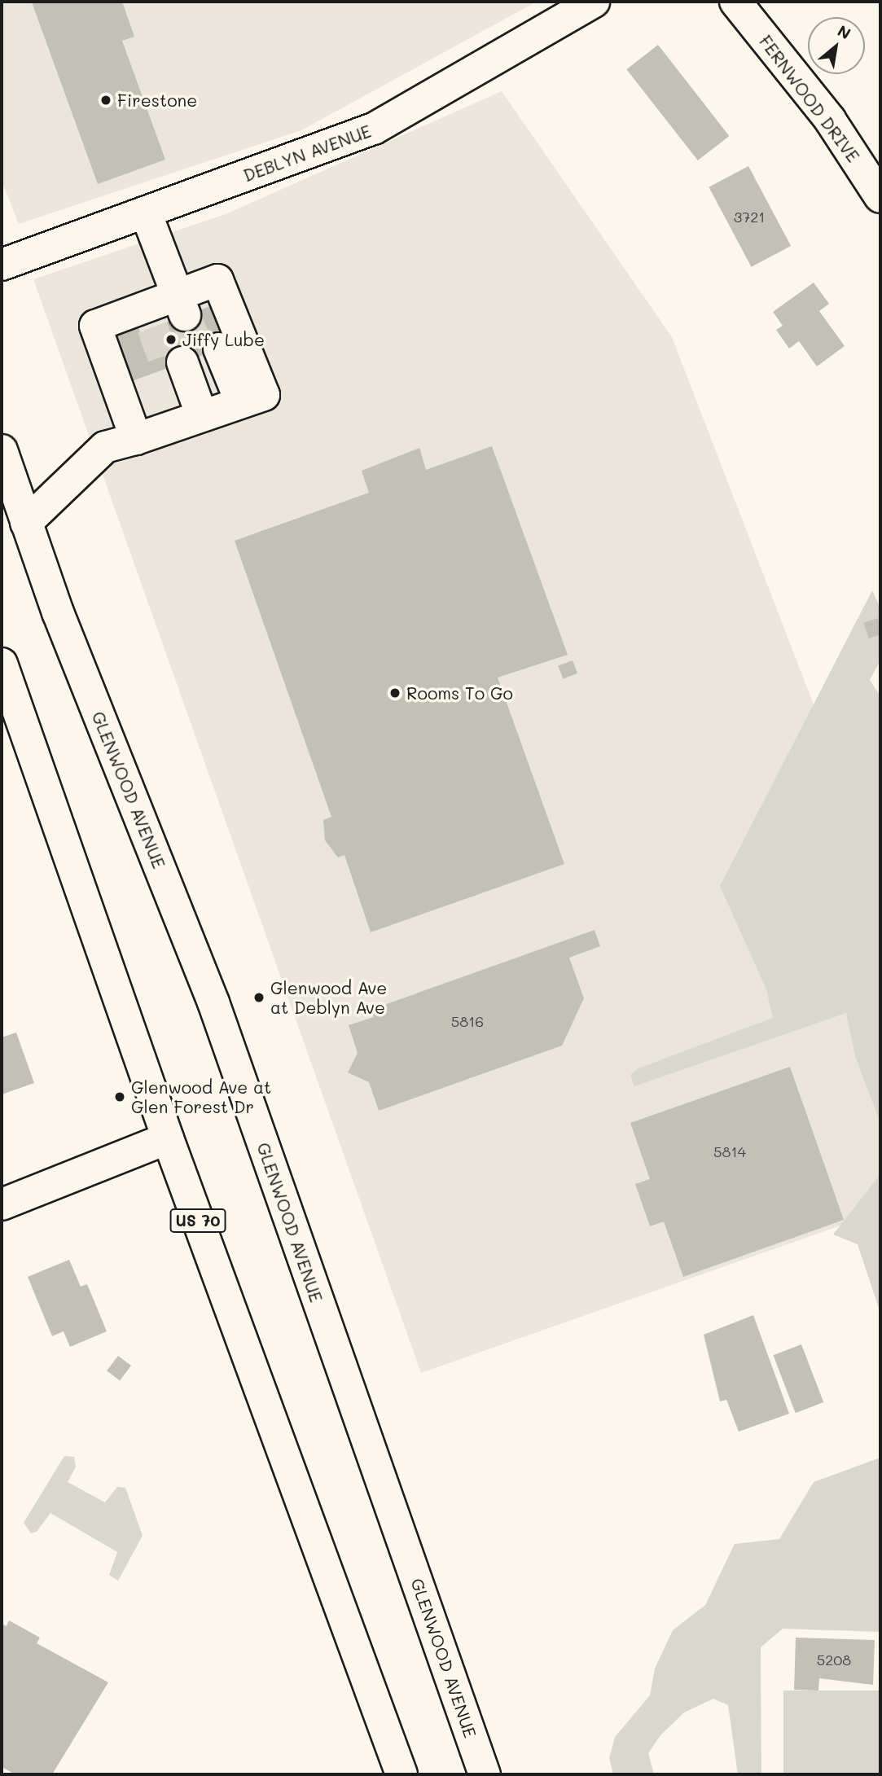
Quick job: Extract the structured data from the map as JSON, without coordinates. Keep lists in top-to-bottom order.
{
  "streets": {
    "main road": [
      "FERNWOOD DRIVE",
      "DEBLYN AVENUE",
      "GLENWOOD AVENUE",
      "US 70"
    ]
  },
  "places": [
    "Firestone",
    "Jiffy Lube",
    "Rooms To Go",
    "Glenwood Ave at Deblyn Ave",
    "Glenwood Ave at Glen Forest Dr"
  ],
  "house_numbers": [
    "3721",
    "5816",
    "5814",
    "5208"
  ],
  "north": "top right"
}
